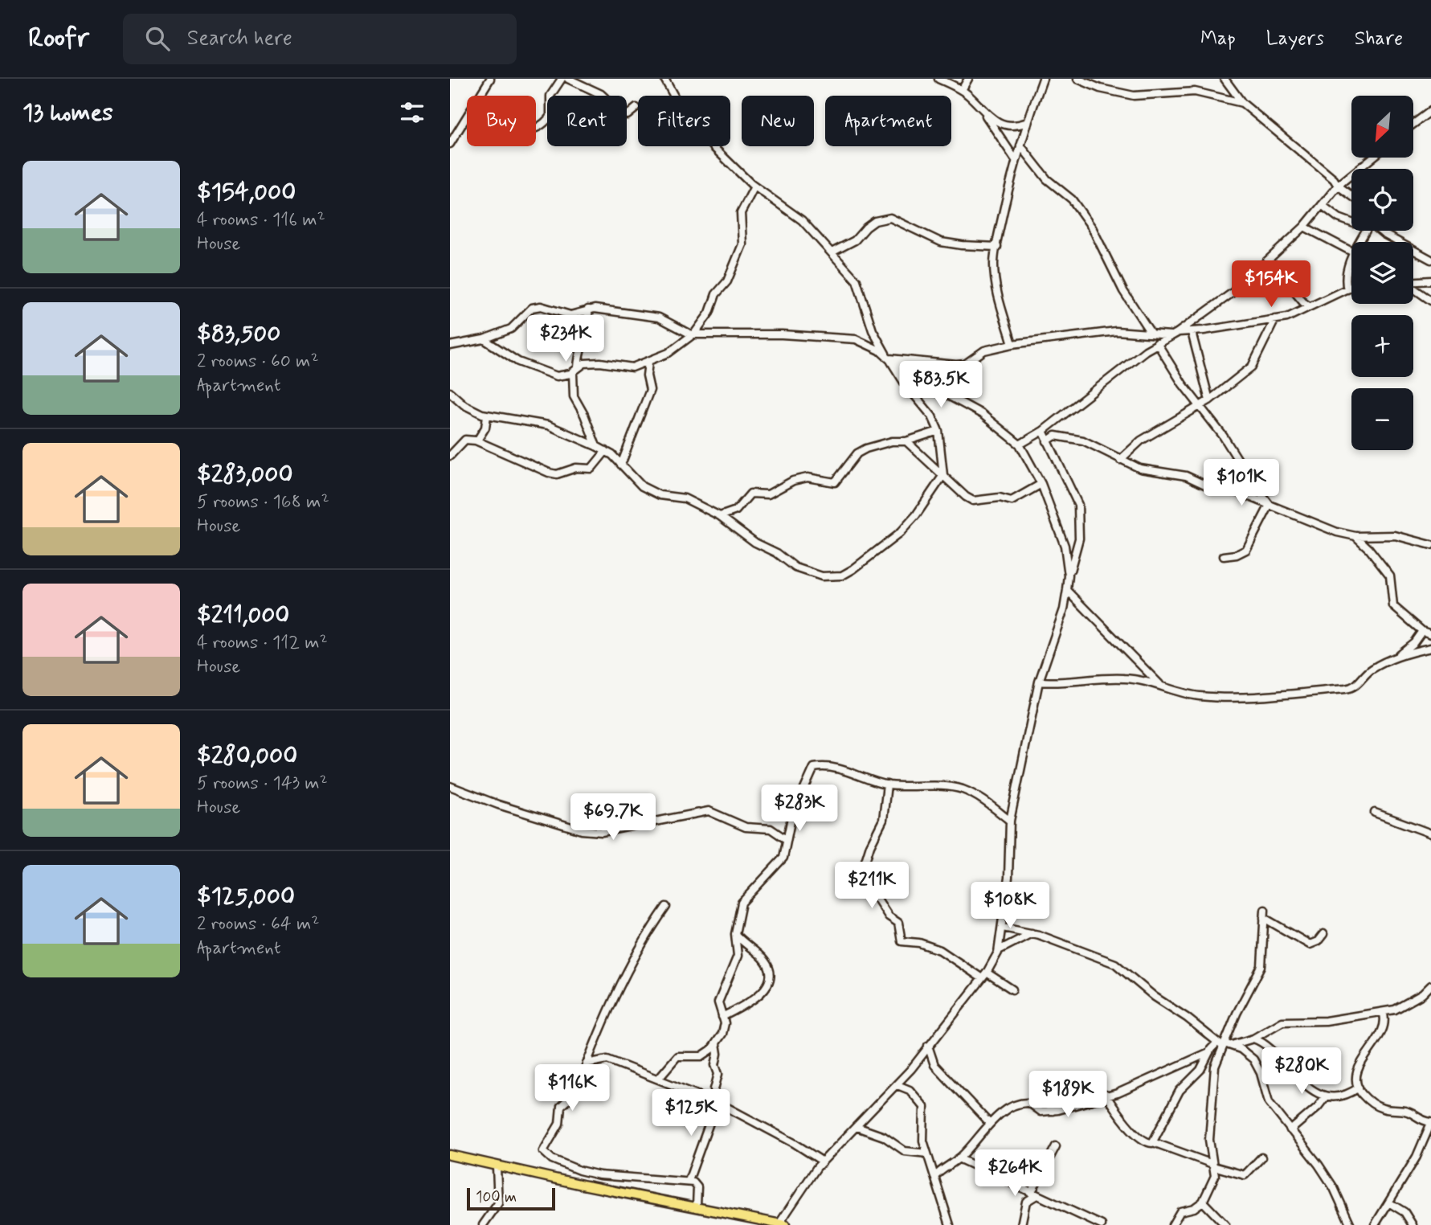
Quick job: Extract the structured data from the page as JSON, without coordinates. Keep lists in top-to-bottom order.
{
  "scale_bar": "100 m",
  "north": "bottom left",
  "page": {
    "header": "Roofr",
    "search": "Search here",
    "nav": ["Map", "Layers", "Share"],
    "heading": "13 homes",
    "map_buttons": ["+", "−"],
    "chip": [
      "Buy",
      "Rent",
      "Filters",
      "New",
      "Apartment"
    ],
    "list": [
      {
        "name": "$154,000",
        "note": "4 rooms · 116 m² · House"
      },
      {
        "name": "$83,500",
        "note": "2 rooms · 60 m² · Apartment"
      },
      {
        "name": "$283,000",
        "note": "5 rooms · 168 m² · House"
      },
      {
        "name": "$211,000",
        "note": "4 rooms · 112 m² · House"
      },
      {
        "name": "$280,000",
        "note": "5 rooms · 143 m² · House"
      },
      {
        "name": "$125,000",
        "note": "2 rooms · 64 m² · Apartment"
      }
    ],
    "price": [
      "$154K",
      "$234K",
      "$83.5K",
      "$101K",
      "$283K",
      "$69.7K",
      "$211K",
      "$108K",
      "$280K",
      "$116K",
      "$189K",
      "$125K",
      "$264K"
    ],
    "scale": "100 m"
  }
}
